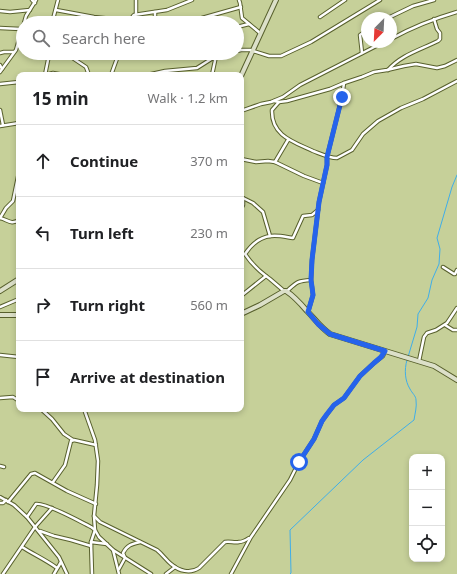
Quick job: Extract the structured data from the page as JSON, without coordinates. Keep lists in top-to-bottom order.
{
  "north": "bottom left",
  "page": {
    "search": "Search here",
    "heading": ["15 min", "Walk · 1.2 km"],
    "list": [
      ["Continue", "370 m"],
      ["Turn left", "230 m"],
      ["Turn right", "560 m"],
      "Arrive at destination"
    ],
    "map_buttons": ["+", "−"]
  }
}
